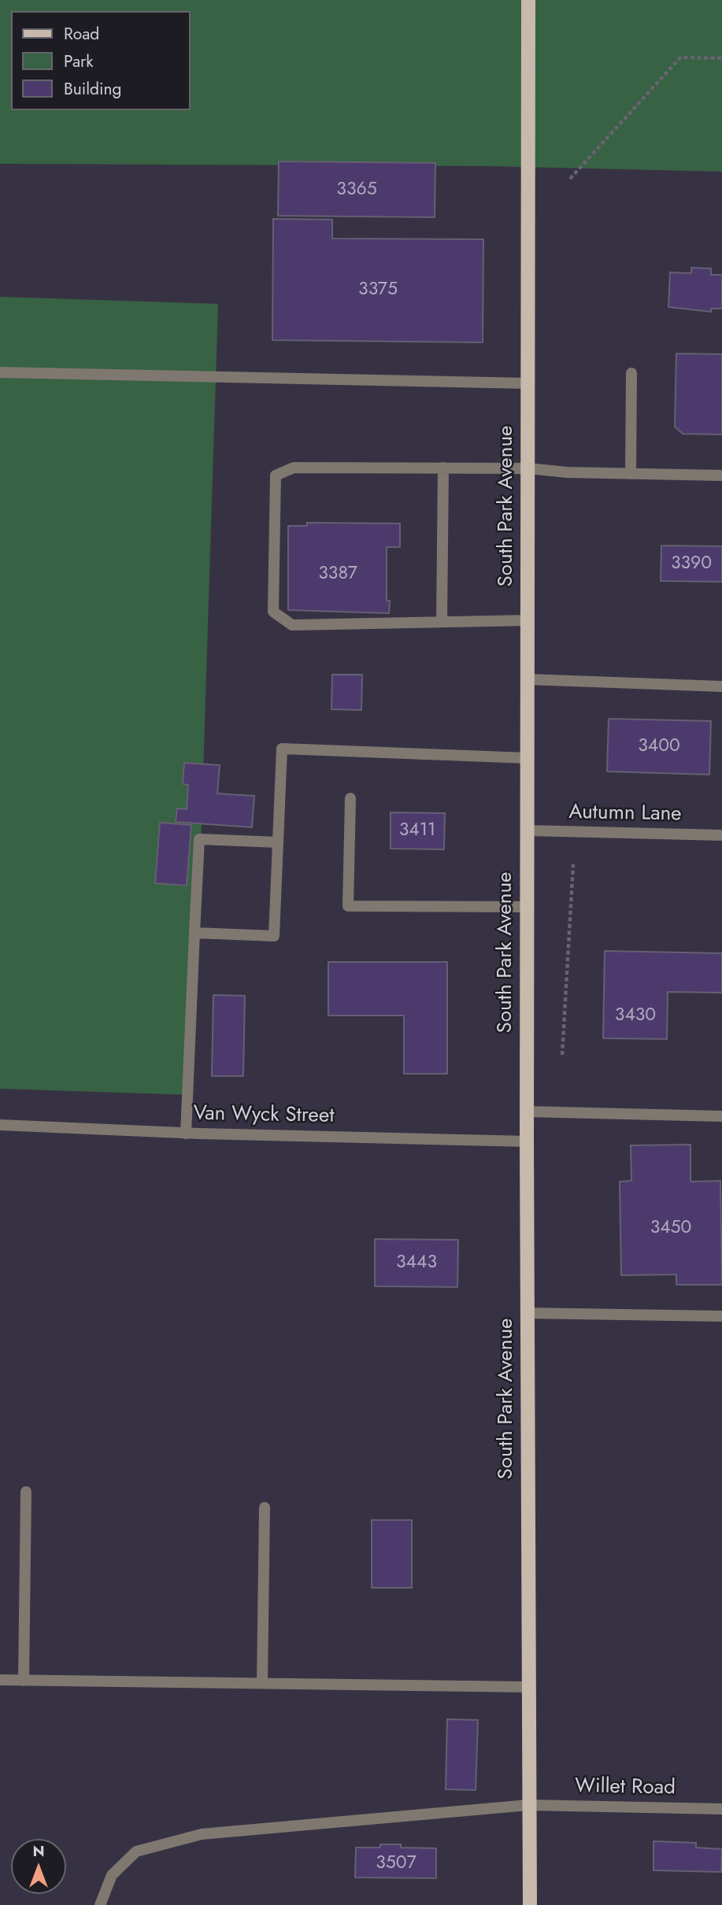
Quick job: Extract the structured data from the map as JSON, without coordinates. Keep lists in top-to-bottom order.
{
  "streets": {
    "main road": ["South Park Avenue"],
    "street": ["Autumn Lane", "Van Wyck Street", "Willet Road"]
  },
  "crossings": [
    ["South Park Avenue", "Autumn Lane"],
    ["South Park Avenue", "Van Wyck Street"],
    ["South Park Avenue", "Willet Road"]
  ],
  "house_numbers": [
    "3365",
    "3375",
    "3390",
    "3387",
    "3400",
    "3411",
    "3430",
    "3450",
    "3443",
    "3507"
  ],
  "legend": ["Road", "Park", "Building"],
  "north": "top"
}
